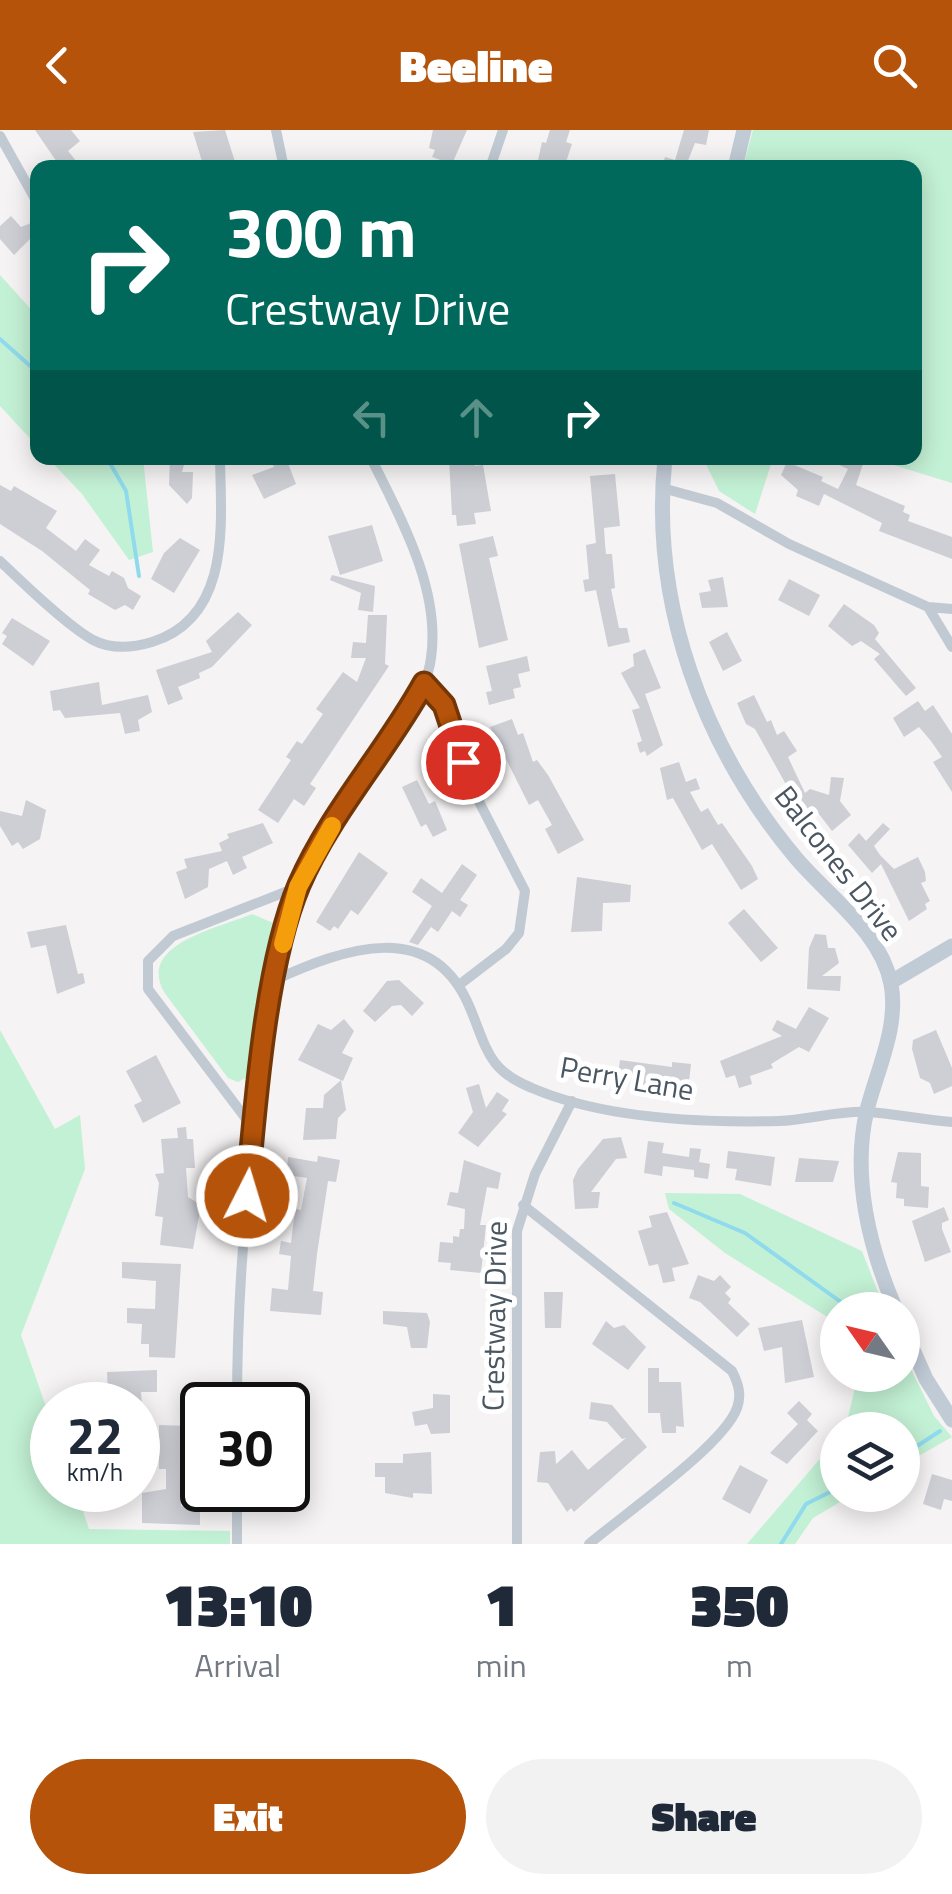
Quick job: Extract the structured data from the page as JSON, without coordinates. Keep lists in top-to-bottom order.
{
  "streets": {
    "street": ["Balcones Drive", "Perry Lane", "Crestway Drive"]
  },
  "crossings": [
    ["Balcones Drive", "Perry Lane"],
    ["Perry Lane", "Crestway Drive"]
  ],
  "north": "top left",
  "page": {
    "header": "Beeline",
    "turn": ["300 m", "Crestway Drive"],
    "speed": "22 km/h",
    "limit": "30",
    "eta": [
      "13:10",
      "Arrival",
      "1",
      "min",
      "350",
      "m"
    ],
    "buttons": ["Exit", "Share"]
  }
}
